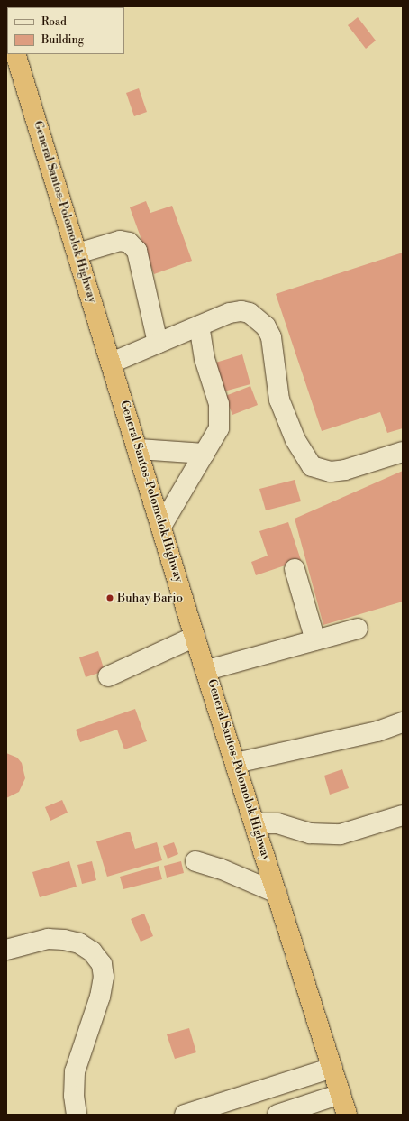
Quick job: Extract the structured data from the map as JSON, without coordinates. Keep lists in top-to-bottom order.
{
  "streets": {
    "highway": ["General Santos-Polomolok Highway"]
  },
  "places": ["Buhay Bario"],
  "legend": ["Road", "Building"]
}
